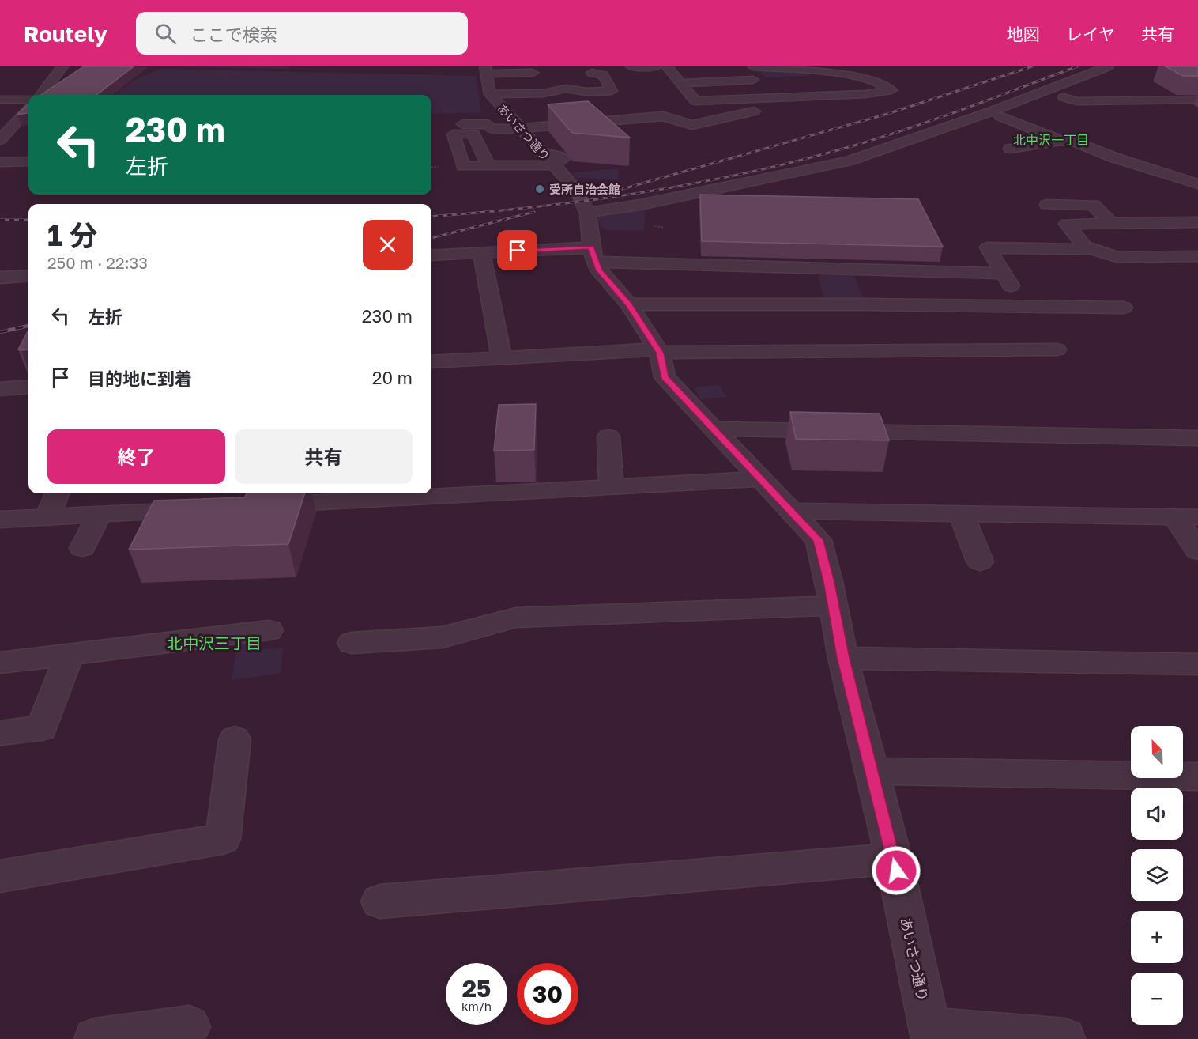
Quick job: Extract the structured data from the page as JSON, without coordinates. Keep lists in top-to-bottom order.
{
  "streets": {
    "street": ["あいさつ通り"]
  },
  "districts": ["北中沢一丁目", "北中沢三丁目"],
  "places": ["受所自治会館"],
  "north": "top left",
  "page": {
    "header": "Routely",
    "search": "ここで検索",
    "nav": ["地図", "レイヤ", "共有"],
    "turn": ["230 m", "左折"],
    "heading": ["1 分", "250 m · 22:33"],
    "list": [
      {
        "name": "左折",
        "value": "230 m"
      },
      {
        "name": "目的地に到着",
        "value": "20 m"
      }
    ],
    "buttons": ["終了", "共有"],
    "map_buttons": ["+", "−"],
    "speed": "25 km/h",
    "limit": "30"
  }
}
